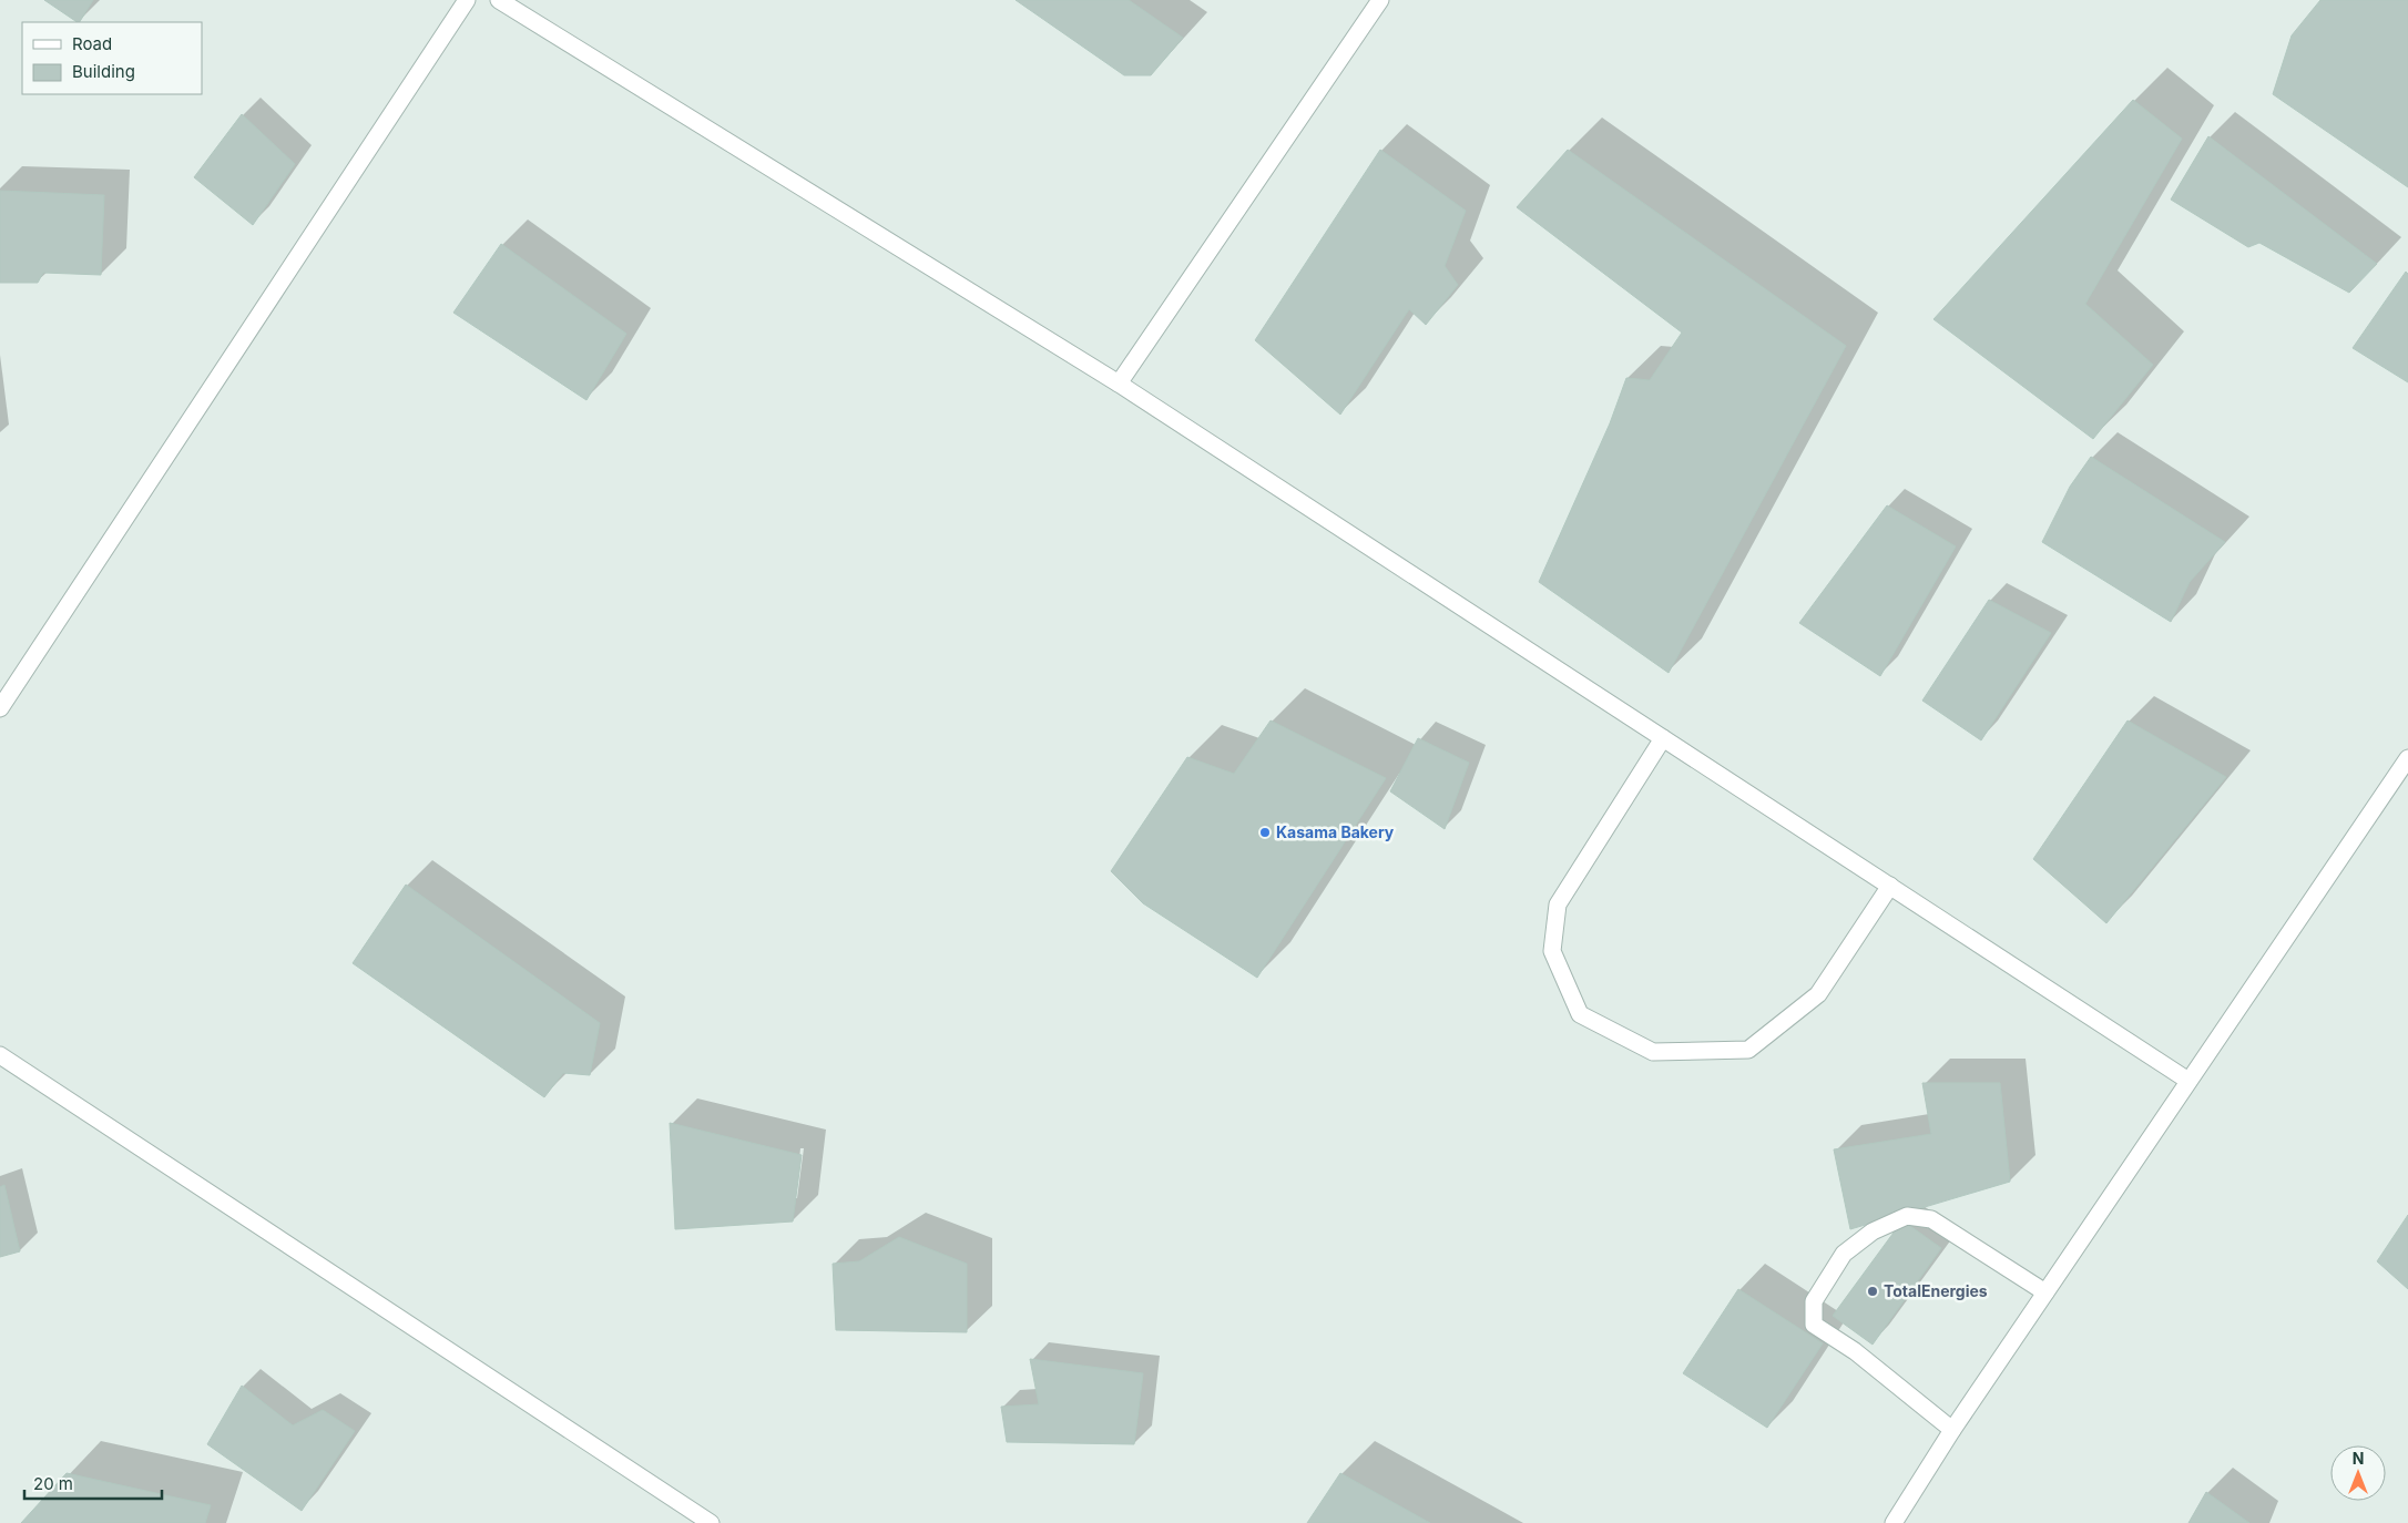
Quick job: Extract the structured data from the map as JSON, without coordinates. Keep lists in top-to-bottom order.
{
  "places": ["Kasama Bakery", "TotalEnergies"],
  "legend": ["Road", "Building"],
  "scale_bar": "20 m",
  "north": "top"
}
